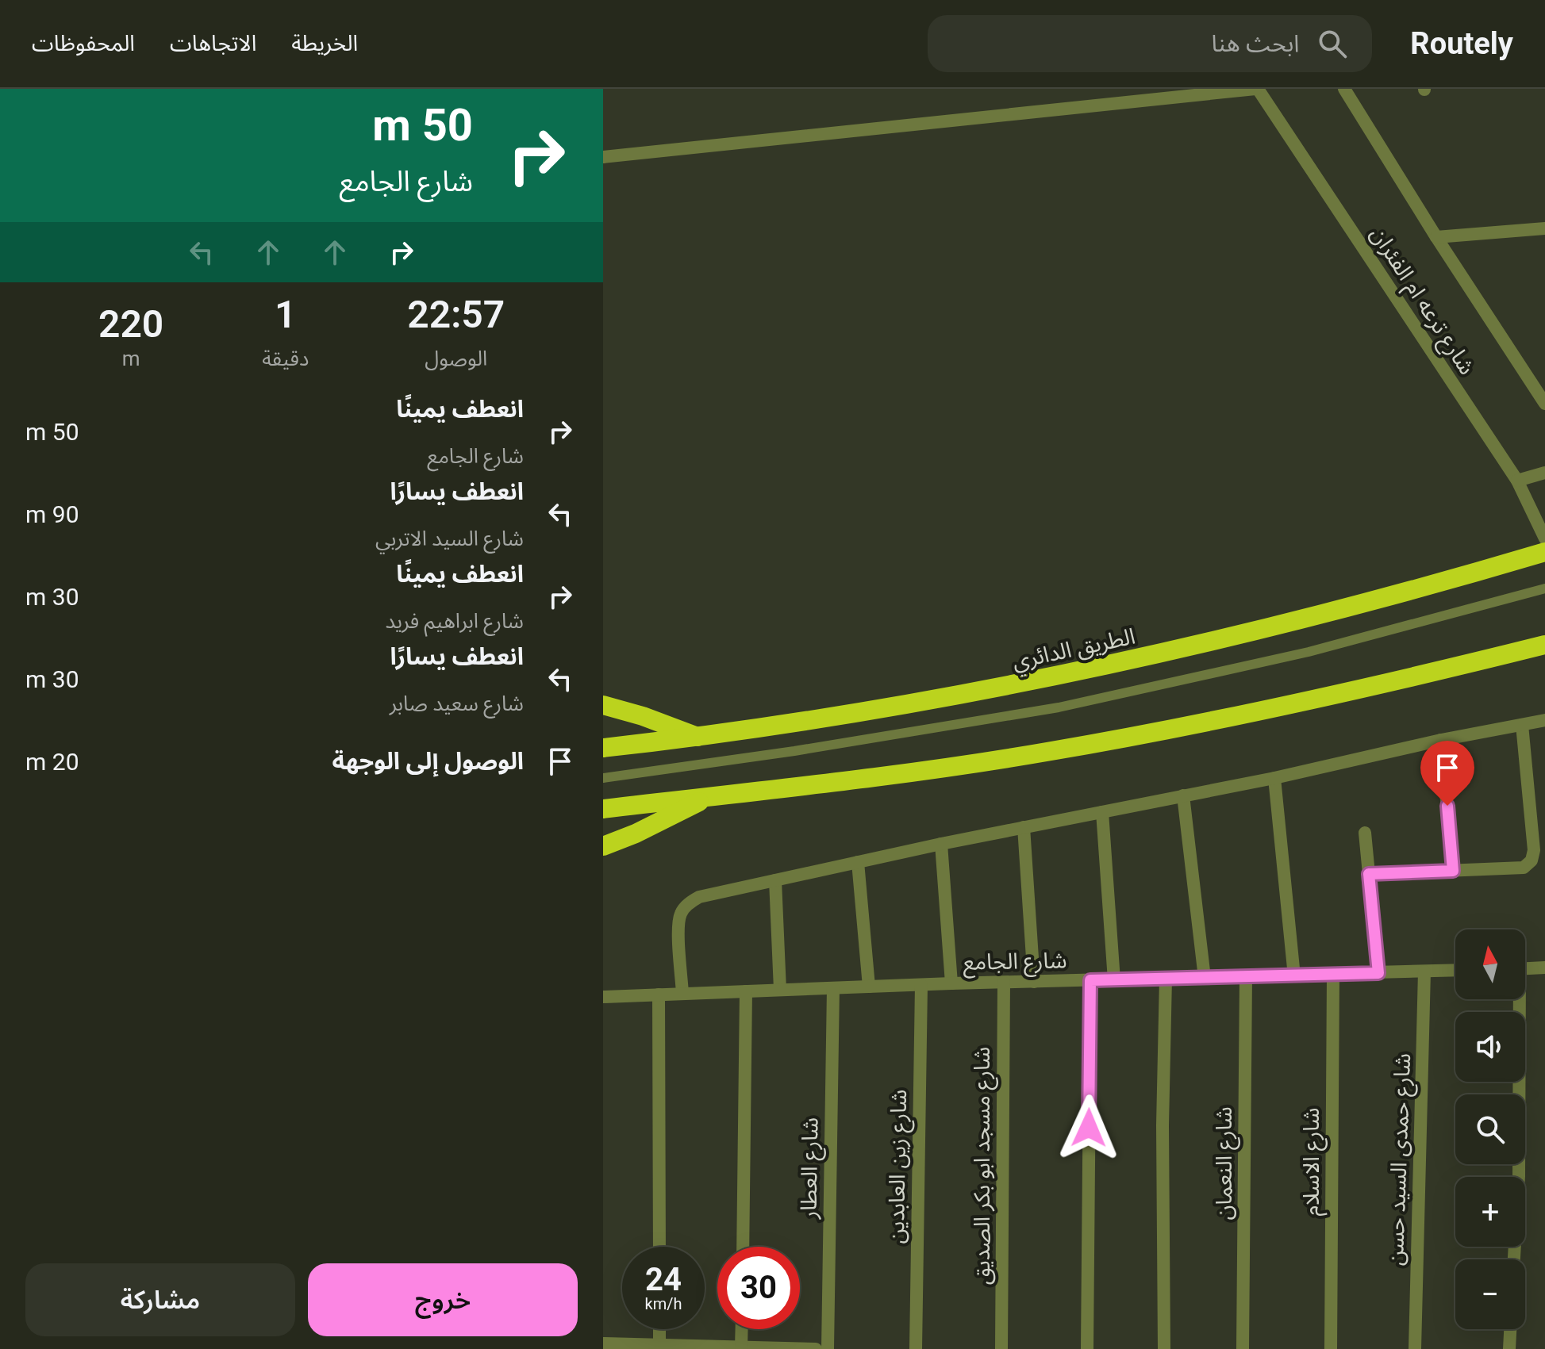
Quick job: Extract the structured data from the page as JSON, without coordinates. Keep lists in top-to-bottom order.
{
  "streets": {
    "highway": ["الطريق الدائري"],
    "street": [
      "شارع ترعه ام الفئران",
      "شارع الجامع",
      "شارع حمدى السيد حسن",
      "شارع الاسلام",
      "شارع النعمان",
      "شارع مسجد ابو بكر الصديق",
      "شارع زين العابدين",
      "شارع العطار"
    ]
  },
  "crossings": [
    ["شارع الجامع", "شارع حمدى السيد حسن"],
    ["شارع الجامع", "شارع الاسلام"],
    ["شارع الجامع", "شارع النعمان"],
    ["شارع الجامع", "شارع مسجد ابو بكر الصديق"],
    ["شارع الجامع", "شارع زين العابدين"],
    ["شارع الجامع", "شارع العطار"]
  ],
  "north": "top",
  "page": {
    "header": "Routely",
    "search": "ابحث هنا",
    "nav": ["الخريطة", "الاتجاهات", "المحفوظات"],
    "turn": ["50 m", "شارع الجامع"],
    "eta": [
      "22:57",
      "الوصول",
      "1",
      "دقيقة",
      "220",
      "m"
    ],
    "list": [
      {
        "name": "انعطف يمينًا",
        "note": "شارع الجامع",
        "value": "50 m"
      },
      {
        "name": "انعطف يسارًا",
        "note": "شارع السيد الاتربي",
        "value": "90 m"
      },
      {
        "name": "انعطف يمينًا",
        "note": "شارع ابراهيم فريد",
        "value": "30 m"
      },
      {
        "name": "انعطف يسارًا",
        "note": "شارع سعيد صابر",
        "value": "30 m"
      },
      {
        "name": "الوصول إلى الوجهة",
        "value": "20 m"
      }
    ],
    "map_buttons": ["+", "−"],
    "speed": "24 km/h",
    "limit": "30",
    "buttons": ["خروج", "مشاركة"]
  }
}
